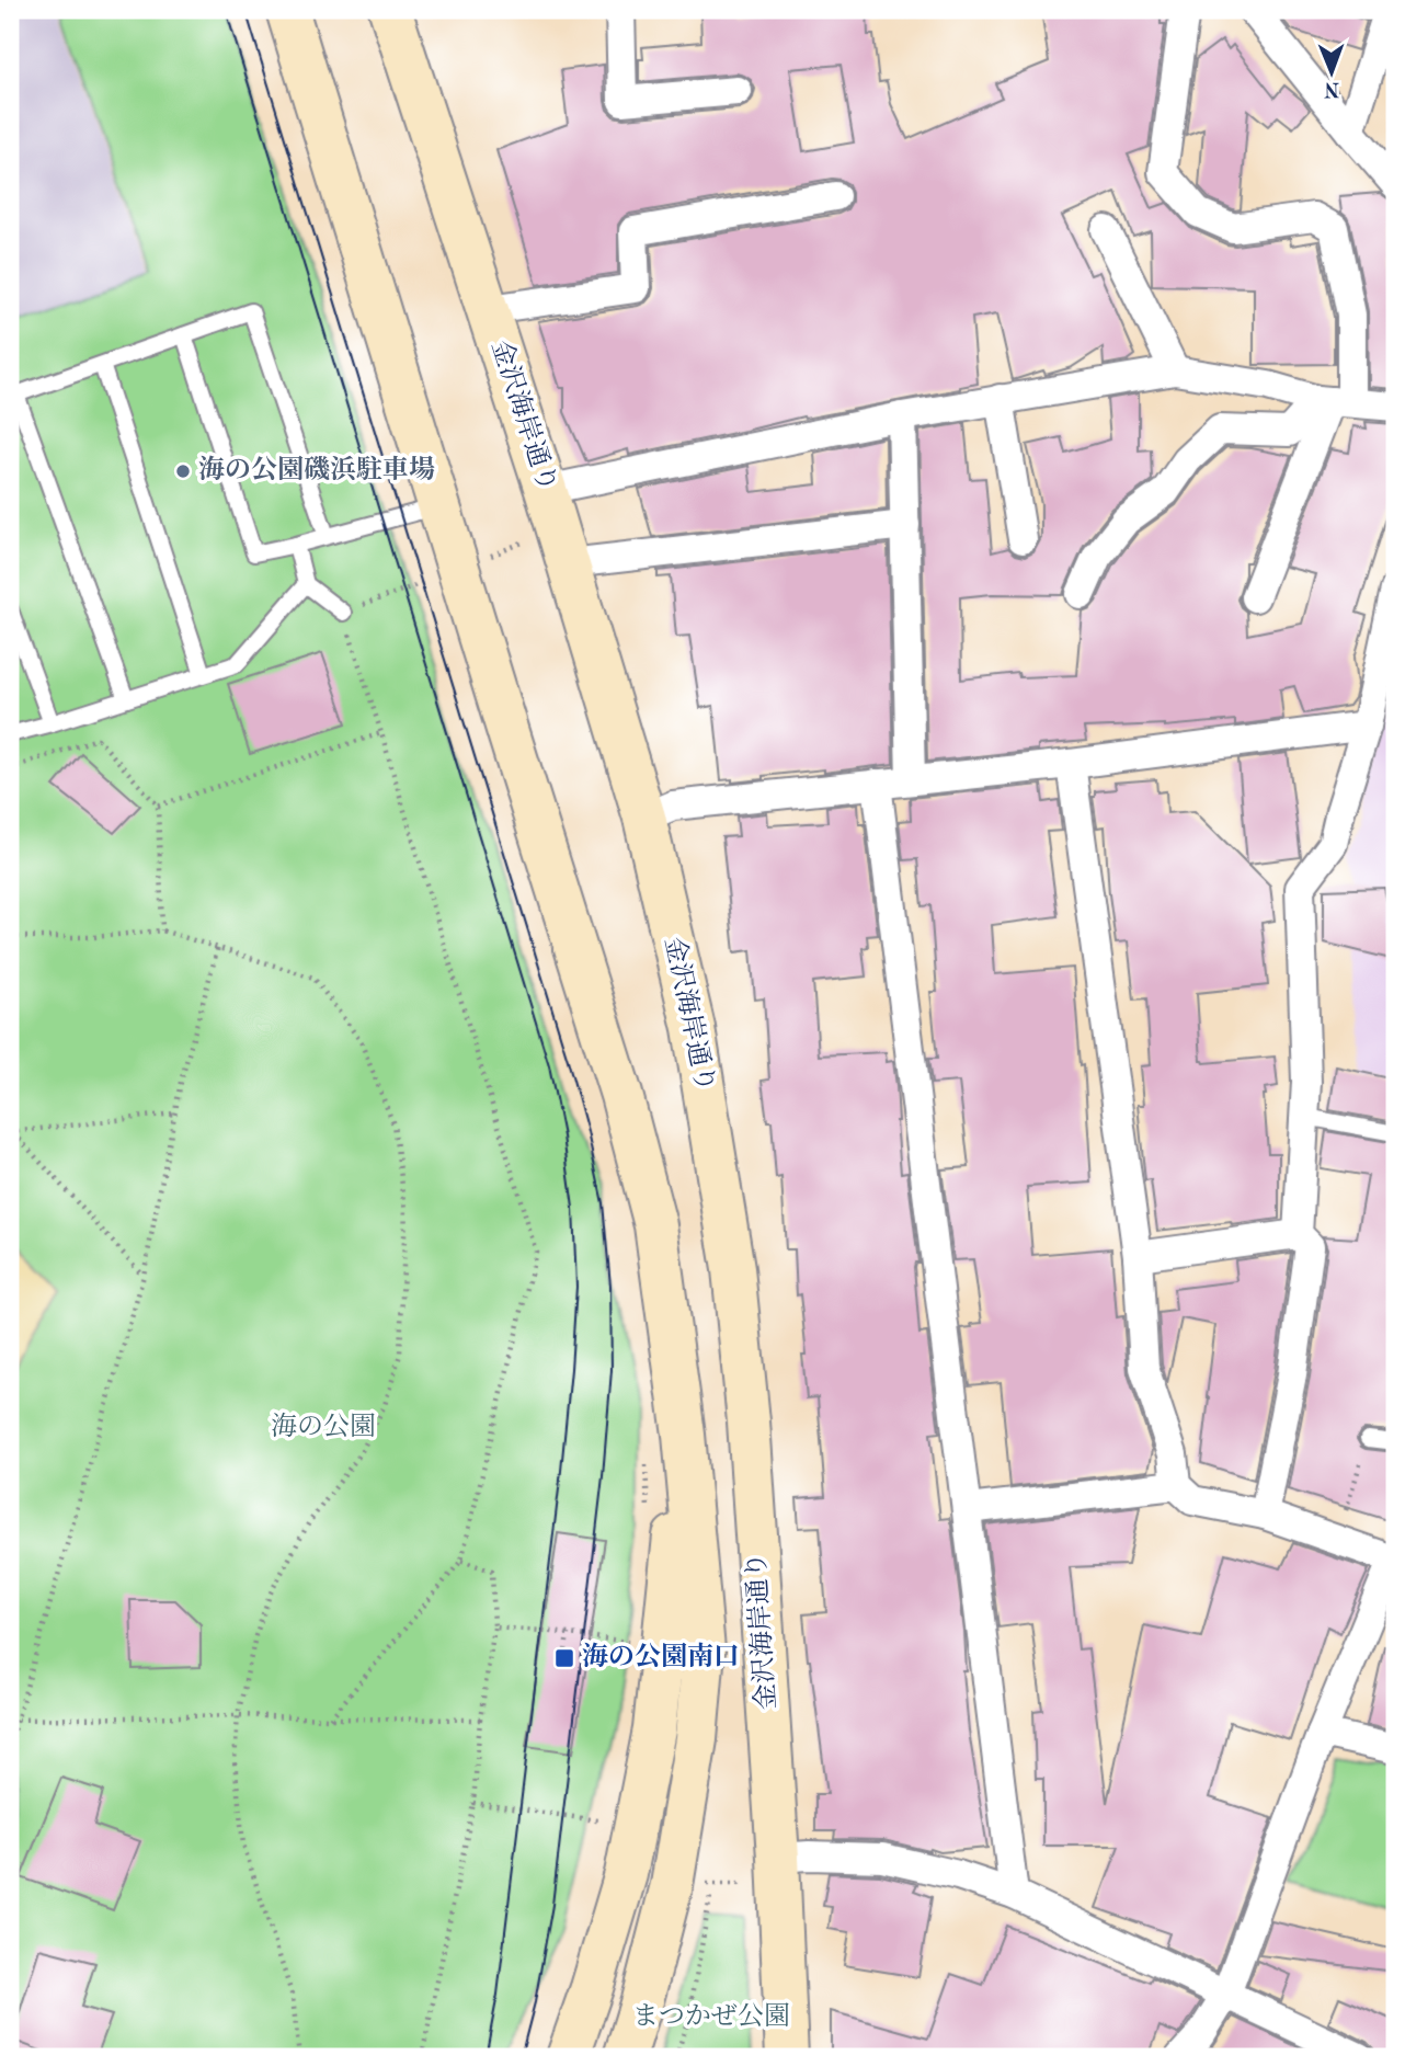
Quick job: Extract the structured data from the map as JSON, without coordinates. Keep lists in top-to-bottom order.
{
  "streets": {
    "street": ["金沢海岸通り"]
  },
  "parks": ["海の公園", "まつかぜ公園"],
  "places": {
    "other": ["海の公園磯浜駐車場"],
    "transit": ["海の公園南口"]
  },
  "north": "bottom"
}
